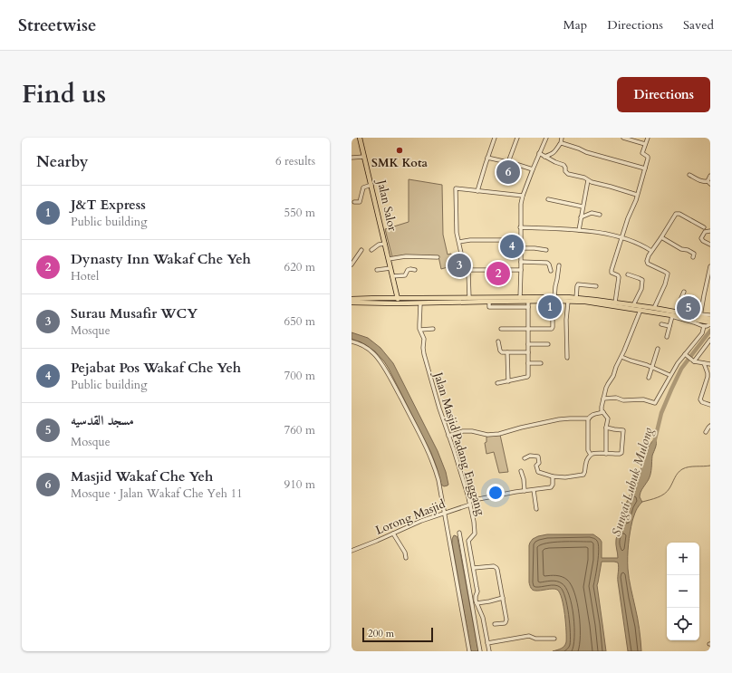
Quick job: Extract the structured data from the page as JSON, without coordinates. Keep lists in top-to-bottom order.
{
  "streets": {
    "main road": ["Jalan Salor"],
    "street": ["Jalan Masjid Padang Enggang", "Lorong Masjid"]
  },
  "crossings": [
    ["Jalan Masjid Padang Enggang", "Lorong Masjid"]
  ],
  "water": ["Sungai Lubuk Mulong"],
  "places": ["SMK Kota"],
  "scale_bar": "200 m",
  "page": {
    "header": "Streetwise",
    "nav": ["Map", "Directions", "Saved"],
    "title": "Find us",
    "buttons": "Directions",
    "heading": ["Nearby", "6 results"],
    "pins": [
      "6",
      "4",
      "3",
      "2",
      "1",
      "5"
    ],
    "list": [
      {
        "mark": "1",
        "name": "J&T Express",
        "note": "Public building",
        "value": "550 m"
      },
      {
        "mark": "2",
        "name": "Dynasty Inn Wakaf Che Yeh",
        "note": "Hotel",
        "value": "620 m"
      },
      {
        "mark": "3",
        "name": "Surau Musafir WCY",
        "note": "Mosque",
        "value": "650 m"
      },
      {
        "mark": "4",
        "name": "Pejabat Pos Wakaf Che Yeh",
        "note": "Public building",
        "value": "700 m"
      },
      {
        "mark": "5",
        "name": "مسجد القدسيه",
        "note": "Mosque",
        "value": "760 m"
      },
      {
        "mark": "6",
        "name": "Masjid Wakaf Che Yeh",
        "note": "Mosque · Jalan Wakaf Che Yeh 11",
        "value": "910 m"
      }
    ],
    "map_buttons": ["+", "−"],
    "scale": "200 m"
  }
}
